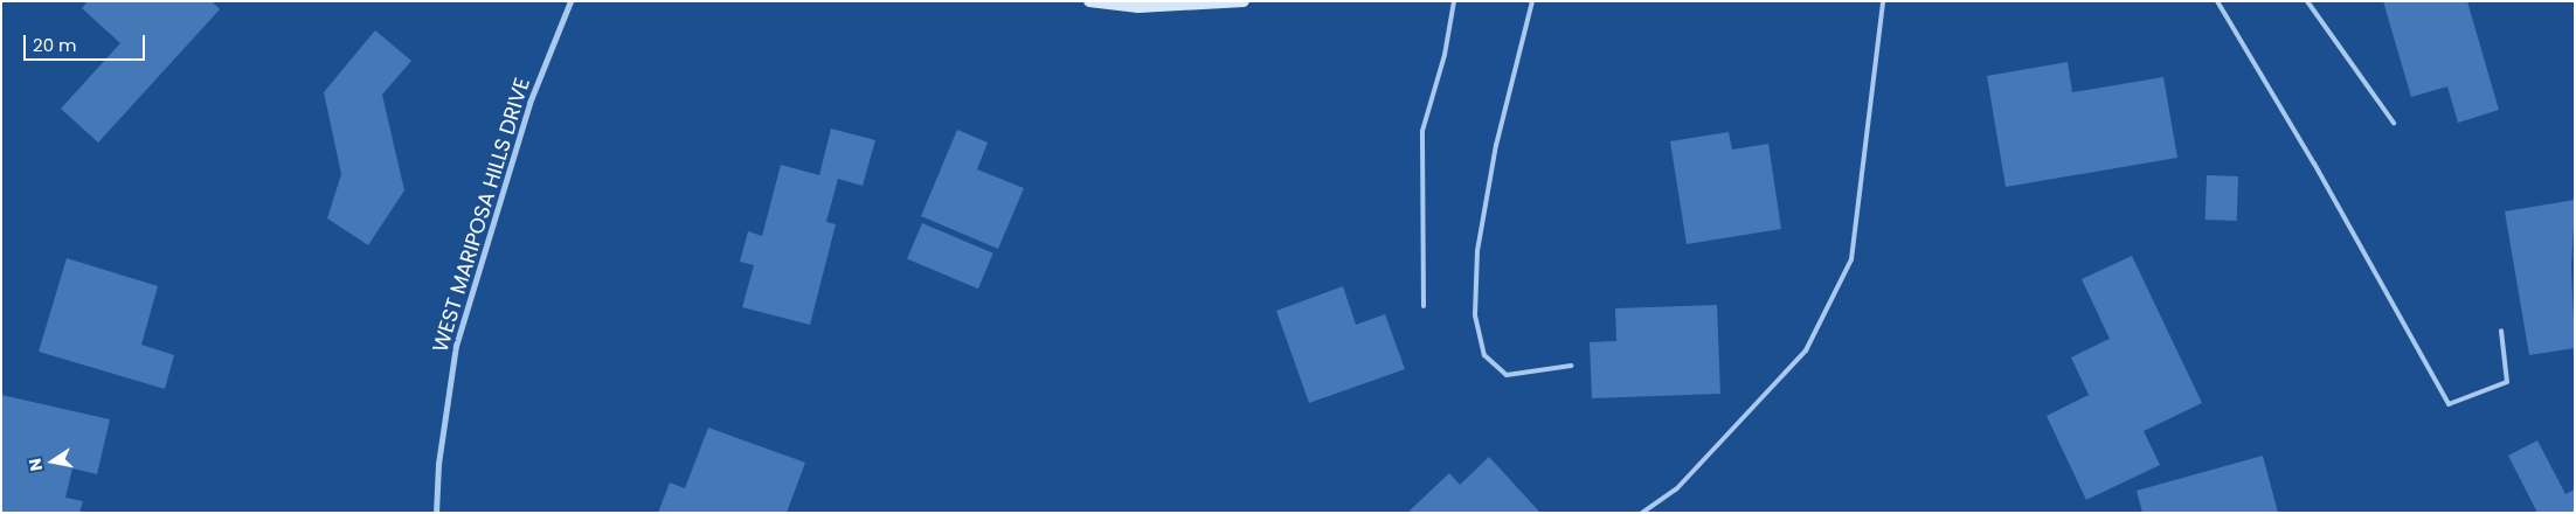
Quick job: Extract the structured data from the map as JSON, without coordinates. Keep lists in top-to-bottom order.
{
  "streets": {
    "street": ["WEST MARIPOSA HILLS DRIVE"]
  },
  "scale_bar": "20 m",
  "north": "left"
}
